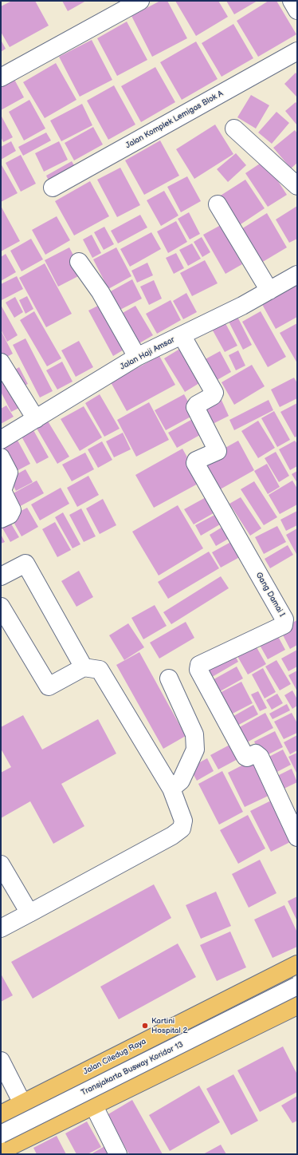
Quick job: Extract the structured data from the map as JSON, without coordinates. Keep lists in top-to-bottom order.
{
  "streets": {
    "main road": ["Jalan Ciledug Raya"],
    "street": [
      "Jalan Komplek Lemigas Blok A",
      "Jalan Haji Amsar",
      "Gang Damai I",
      "Transjakarta Busway Koridor 13"
    ]
  },
  "crossings": [
    ["Jalan Haji Amsar", "Gang Damai I"]
  ],
  "places": ["Kartini Hospital 2"]
}
